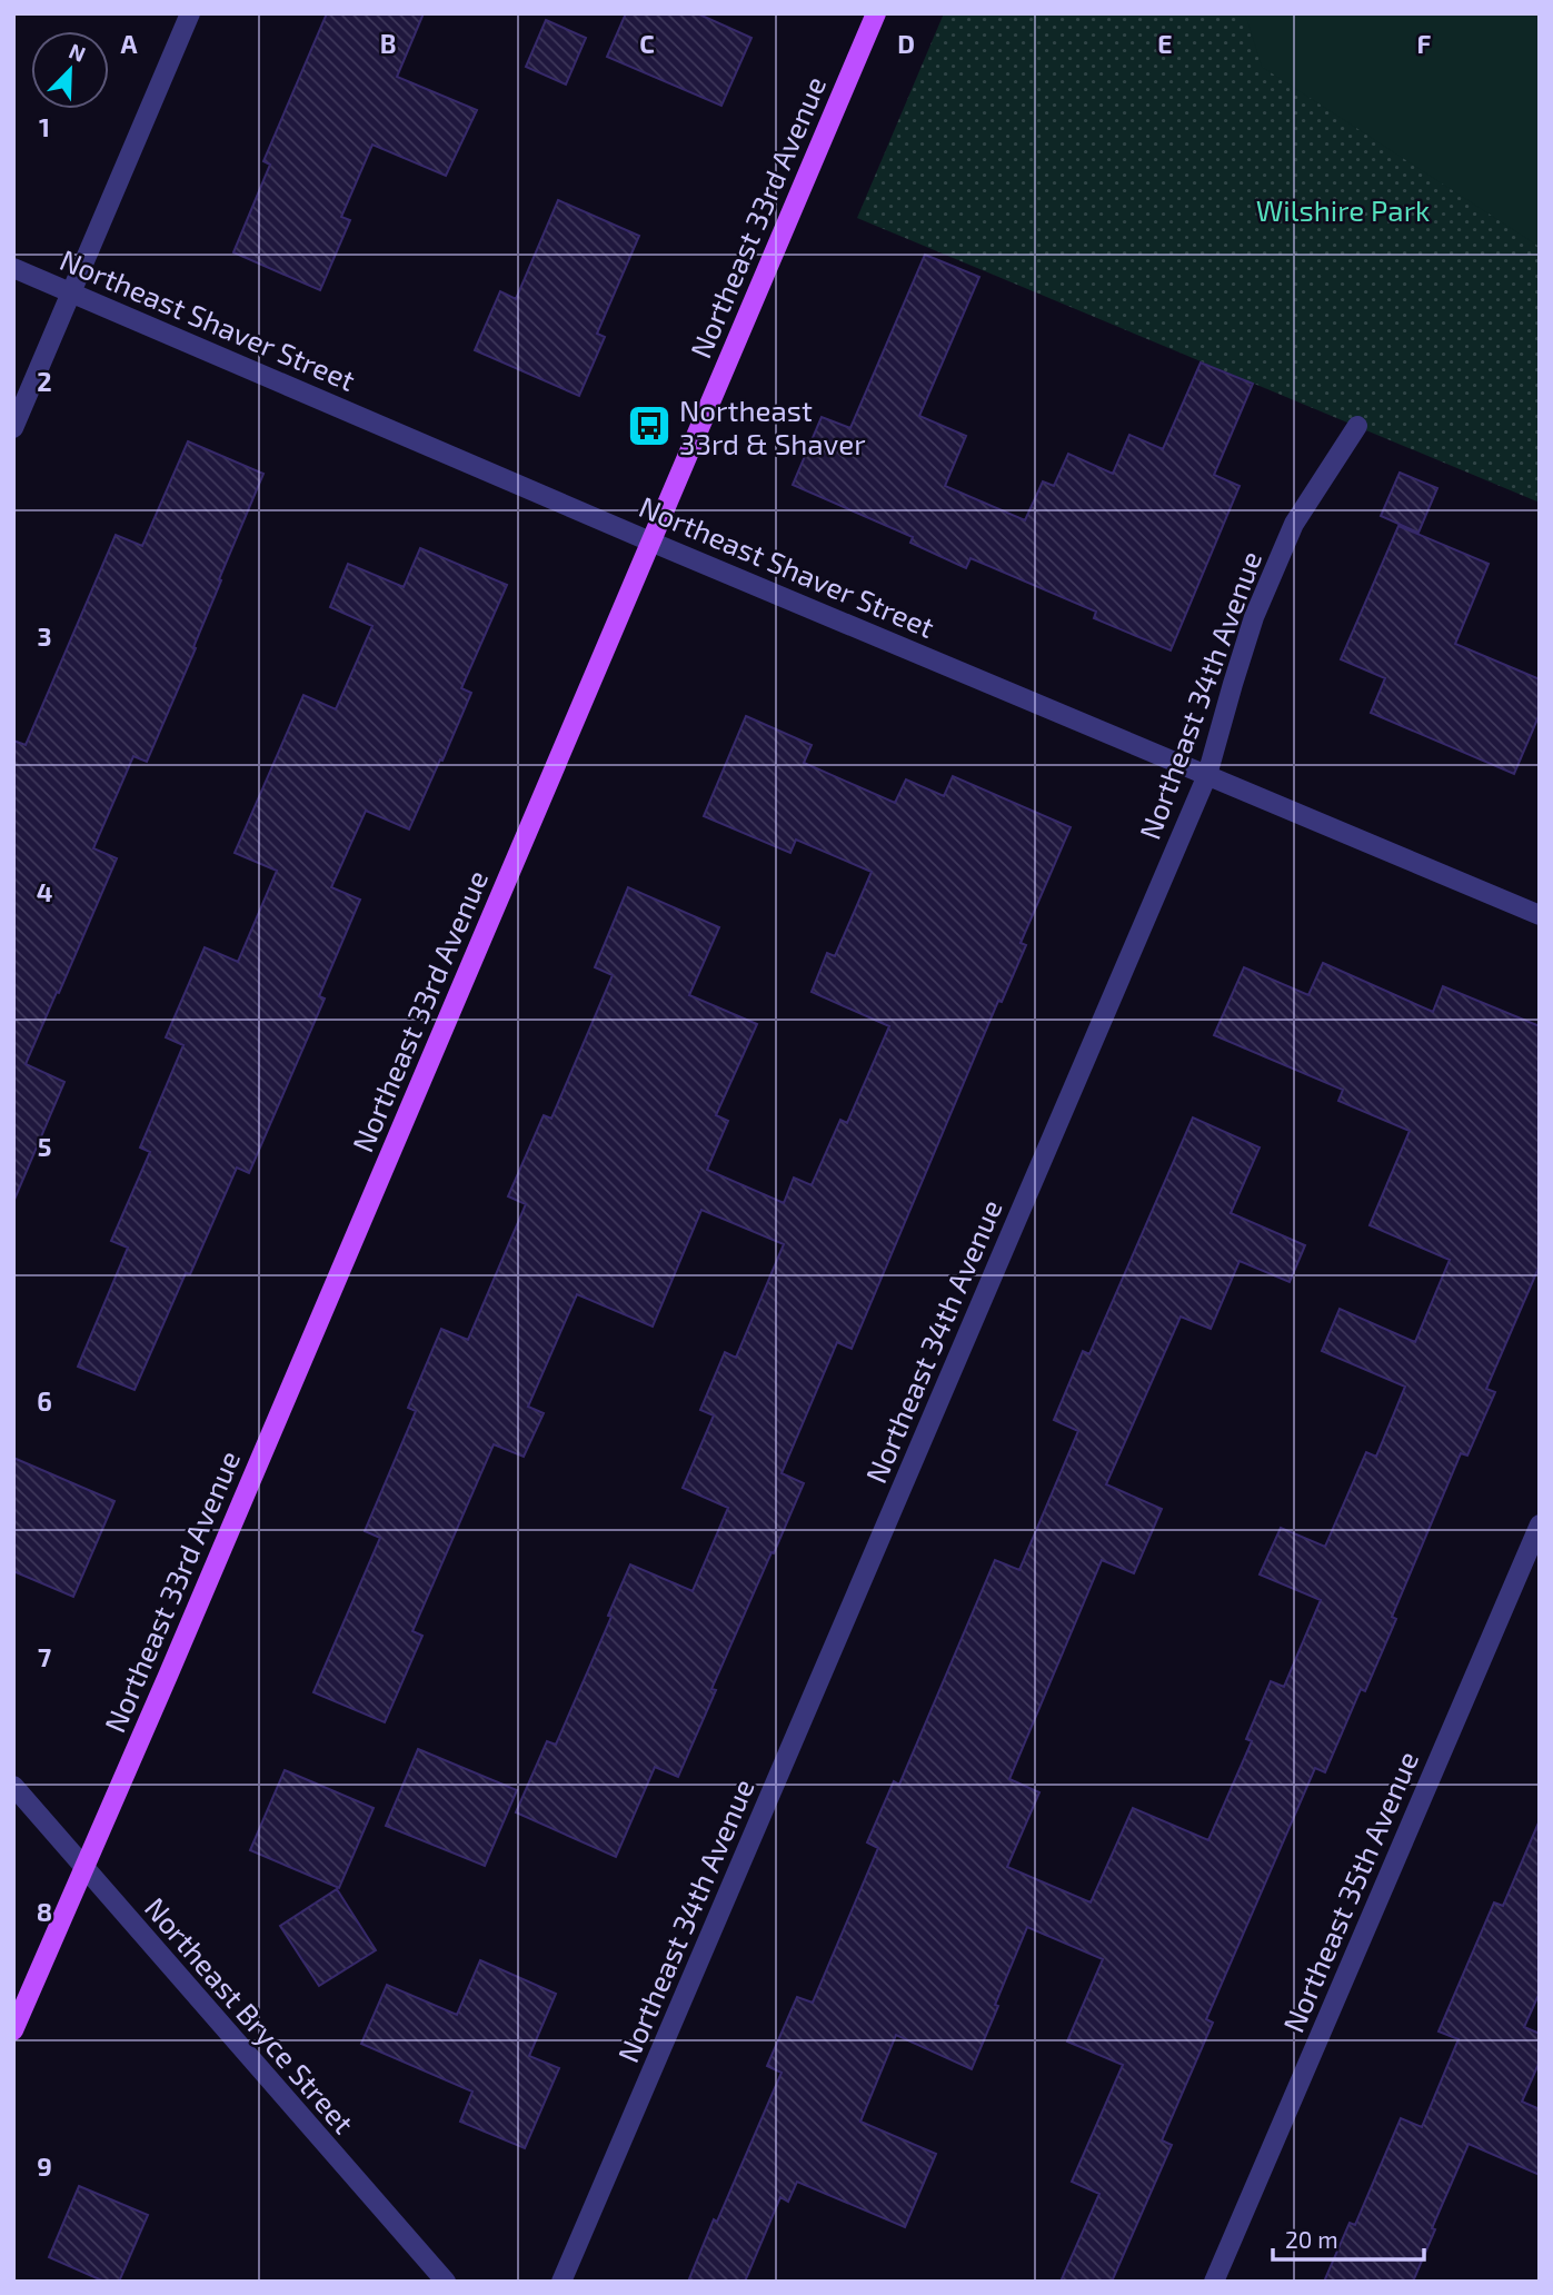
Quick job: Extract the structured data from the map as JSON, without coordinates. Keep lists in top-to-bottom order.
{
  "streets": {
    "main road": ["Northeast 33rd Avenue"],
    "street": [
      "Northeast Shaver Street",
      "Northeast 34th Avenue",
      "Northeast 35th Avenue",
      "Northeast Bryce Street"
    ]
  },
  "crossings": [
    ["Northeast 33rd Avenue", "Northeast Shaver Street"],
    ["Northeast 33rd Avenue", "Northeast Bryce Street"],
    ["Northeast Shaver Street", "Northeast 34th Avenue"]
  ],
  "parks": ["Wilshire Park"],
  "places": {
    "bus stop": ["Northeast 33rd & Shaver"]
  },
  "scale_bar": "20 m",
  "north": "top right",
  "grid": {
    "columns": [
      "A",
      "B",
      "C",
      "D",
      "E",
      "F"
    ],
    "rows": [
      "1",
      "2",
      "3",
      "4",
      "5",
      "6",
      "7",
      "8",
      "9"
    ]
  }
}
